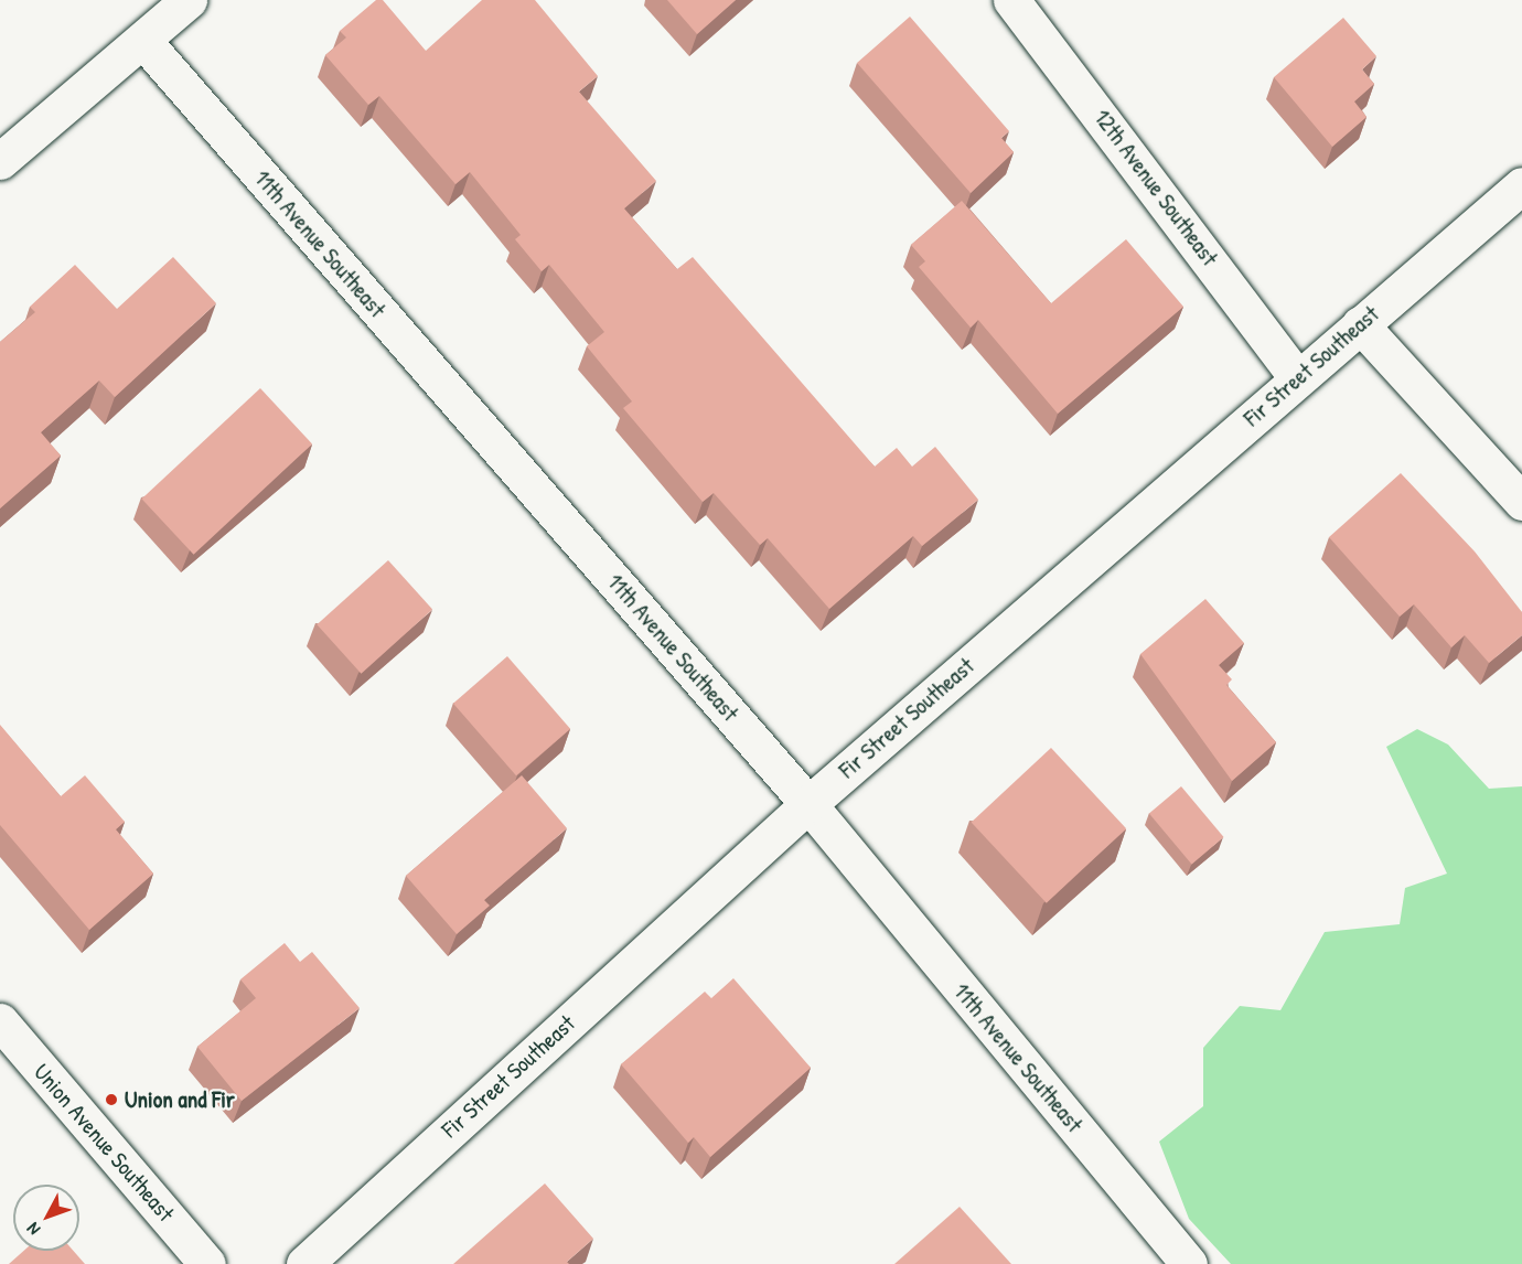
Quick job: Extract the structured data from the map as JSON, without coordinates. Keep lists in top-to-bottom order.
{
  "streets": {
    "street": [
      "12th Avenue Southeast",
      "11th Avenue Southeast",
      "Fir Street Southeast",
      "Union Avenue Southeast"
    ]
  },
  "crossings": [
    ["12th Avenue Southeast", "Fir Street Southeast"],
    ["11th Avenue Southeast", "Fir Street Southeast"]
  ],
  "places": ["Union and Fir"],
  "north": "bottom left"
}
